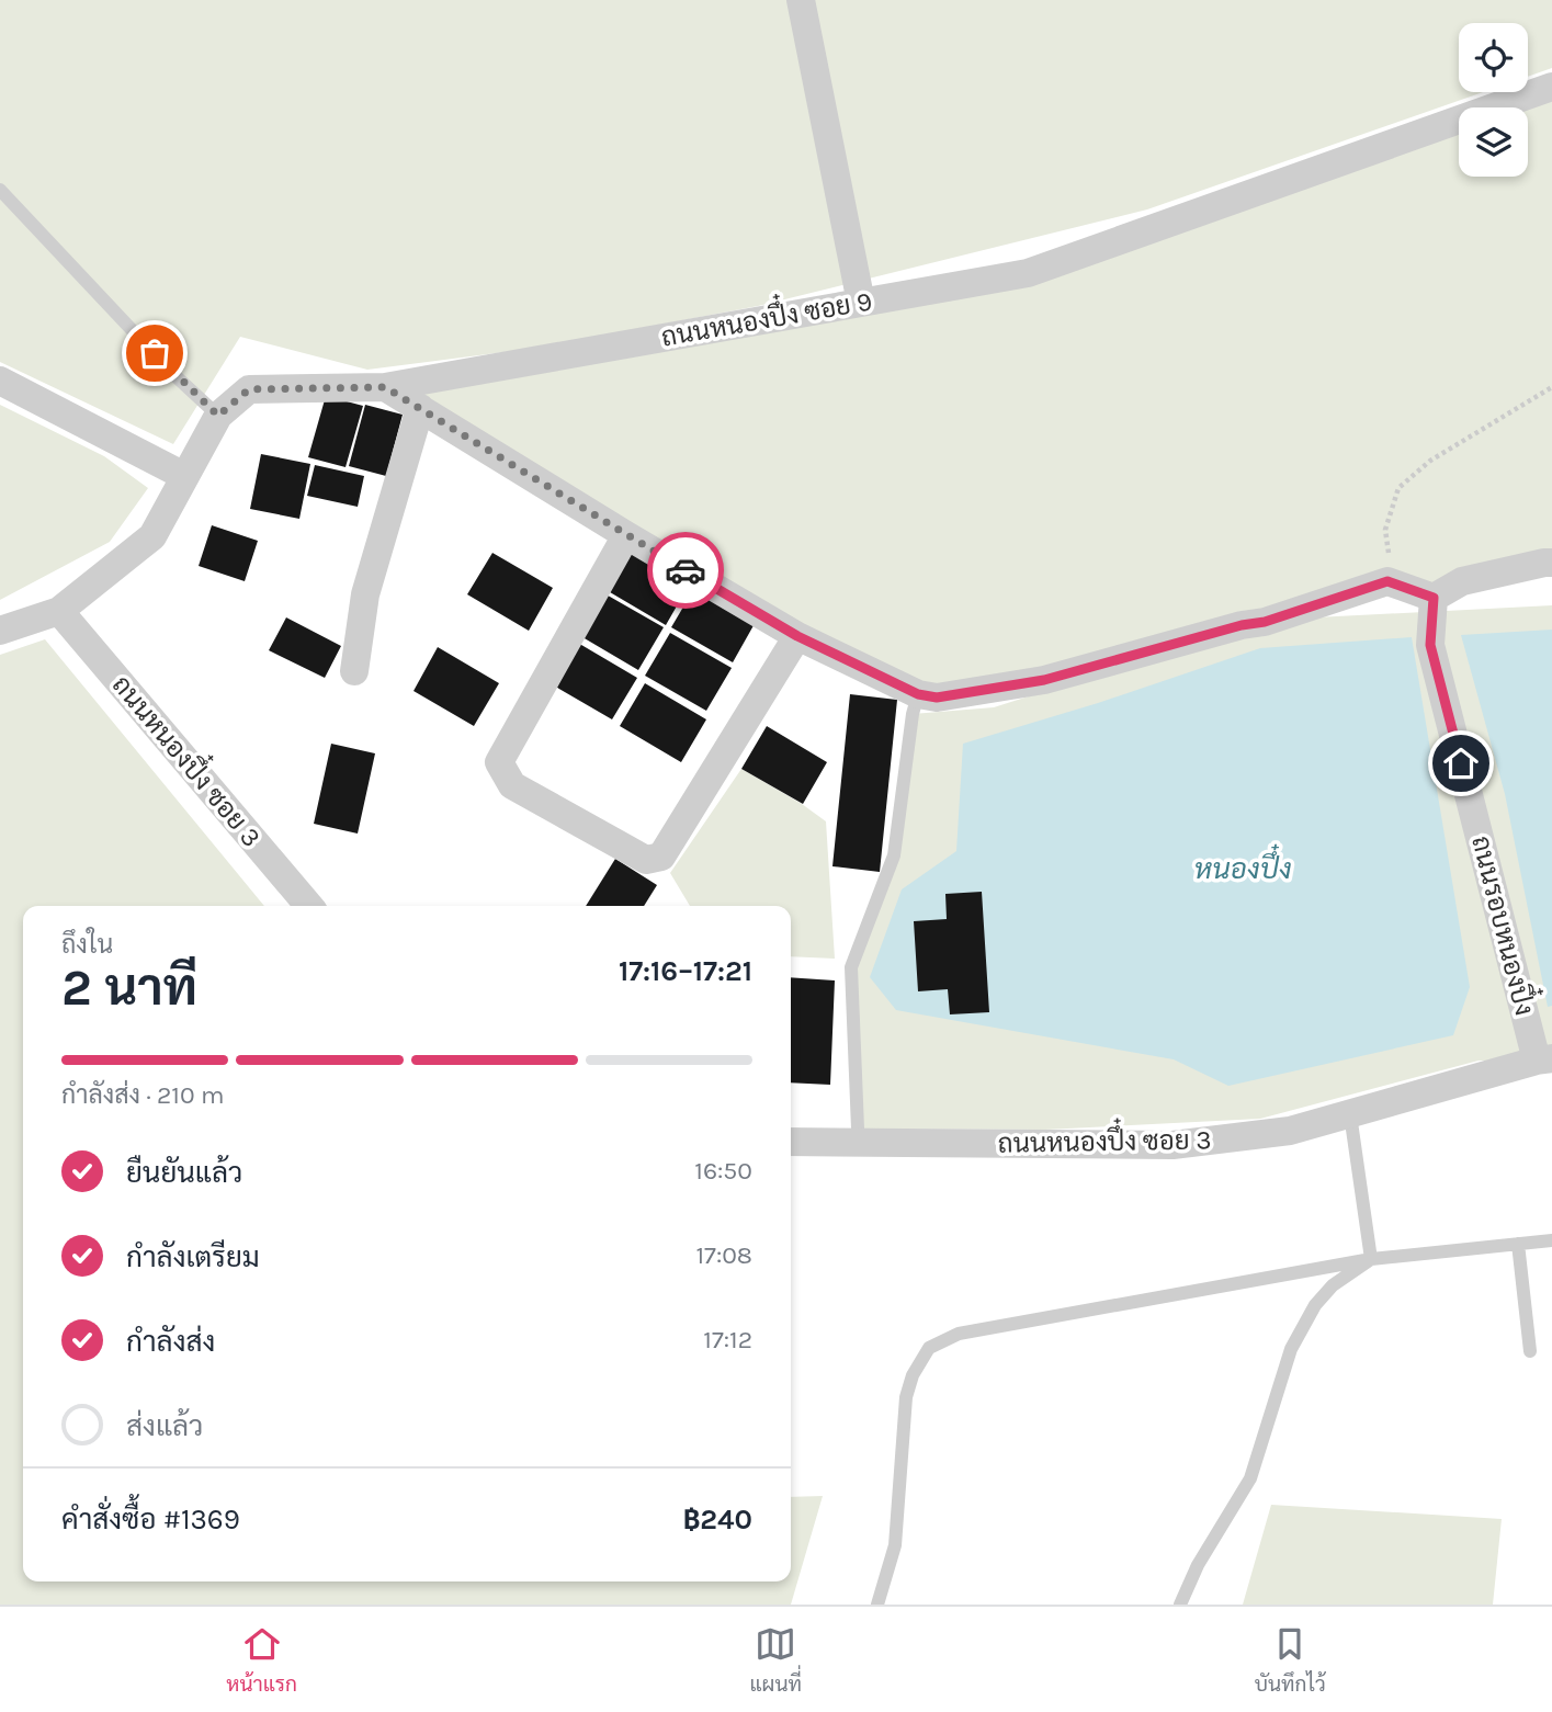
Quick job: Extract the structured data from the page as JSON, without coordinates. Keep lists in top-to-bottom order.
{
  "streets": {
    "street": ["ถนนหนองปึ๋ง ซอย 9", "ถนนหนองปึ๋ง ซอย 3", "ถนนรอบหนองปึ๋ง"]
  },
  "crossings": [
    ["ถนนหนองปึ๋ง ซอย 9", "ถนนหนองปึ๋ง ซอย 3"],
    ["ถนนหนองปึ๋ง ซอย 3", "ถนนรอบหนองปึ๋ง"]
  ],
  "water": ["หนองปึ๋ง"],
  "page": {
    "heading": ["2 นาที", "ถึงใน", "17:16–17:21"],
    "panel": ["คำสั่งซื้อ #1369", "฿240"],
    "bar": "กำลังส่ง · 210 m",
    "list": [
      ["ยืนยันแล้ว", "16:50"],
      ["กำลังเตรียม", "17:08"],
      ["กำลังส่ง", "17:12"],
      "ส่งแล้ว"
    ],
    "tabs": ["หน้าแรก", "แผนที่", "บันทึกไว้"]
  }
}
